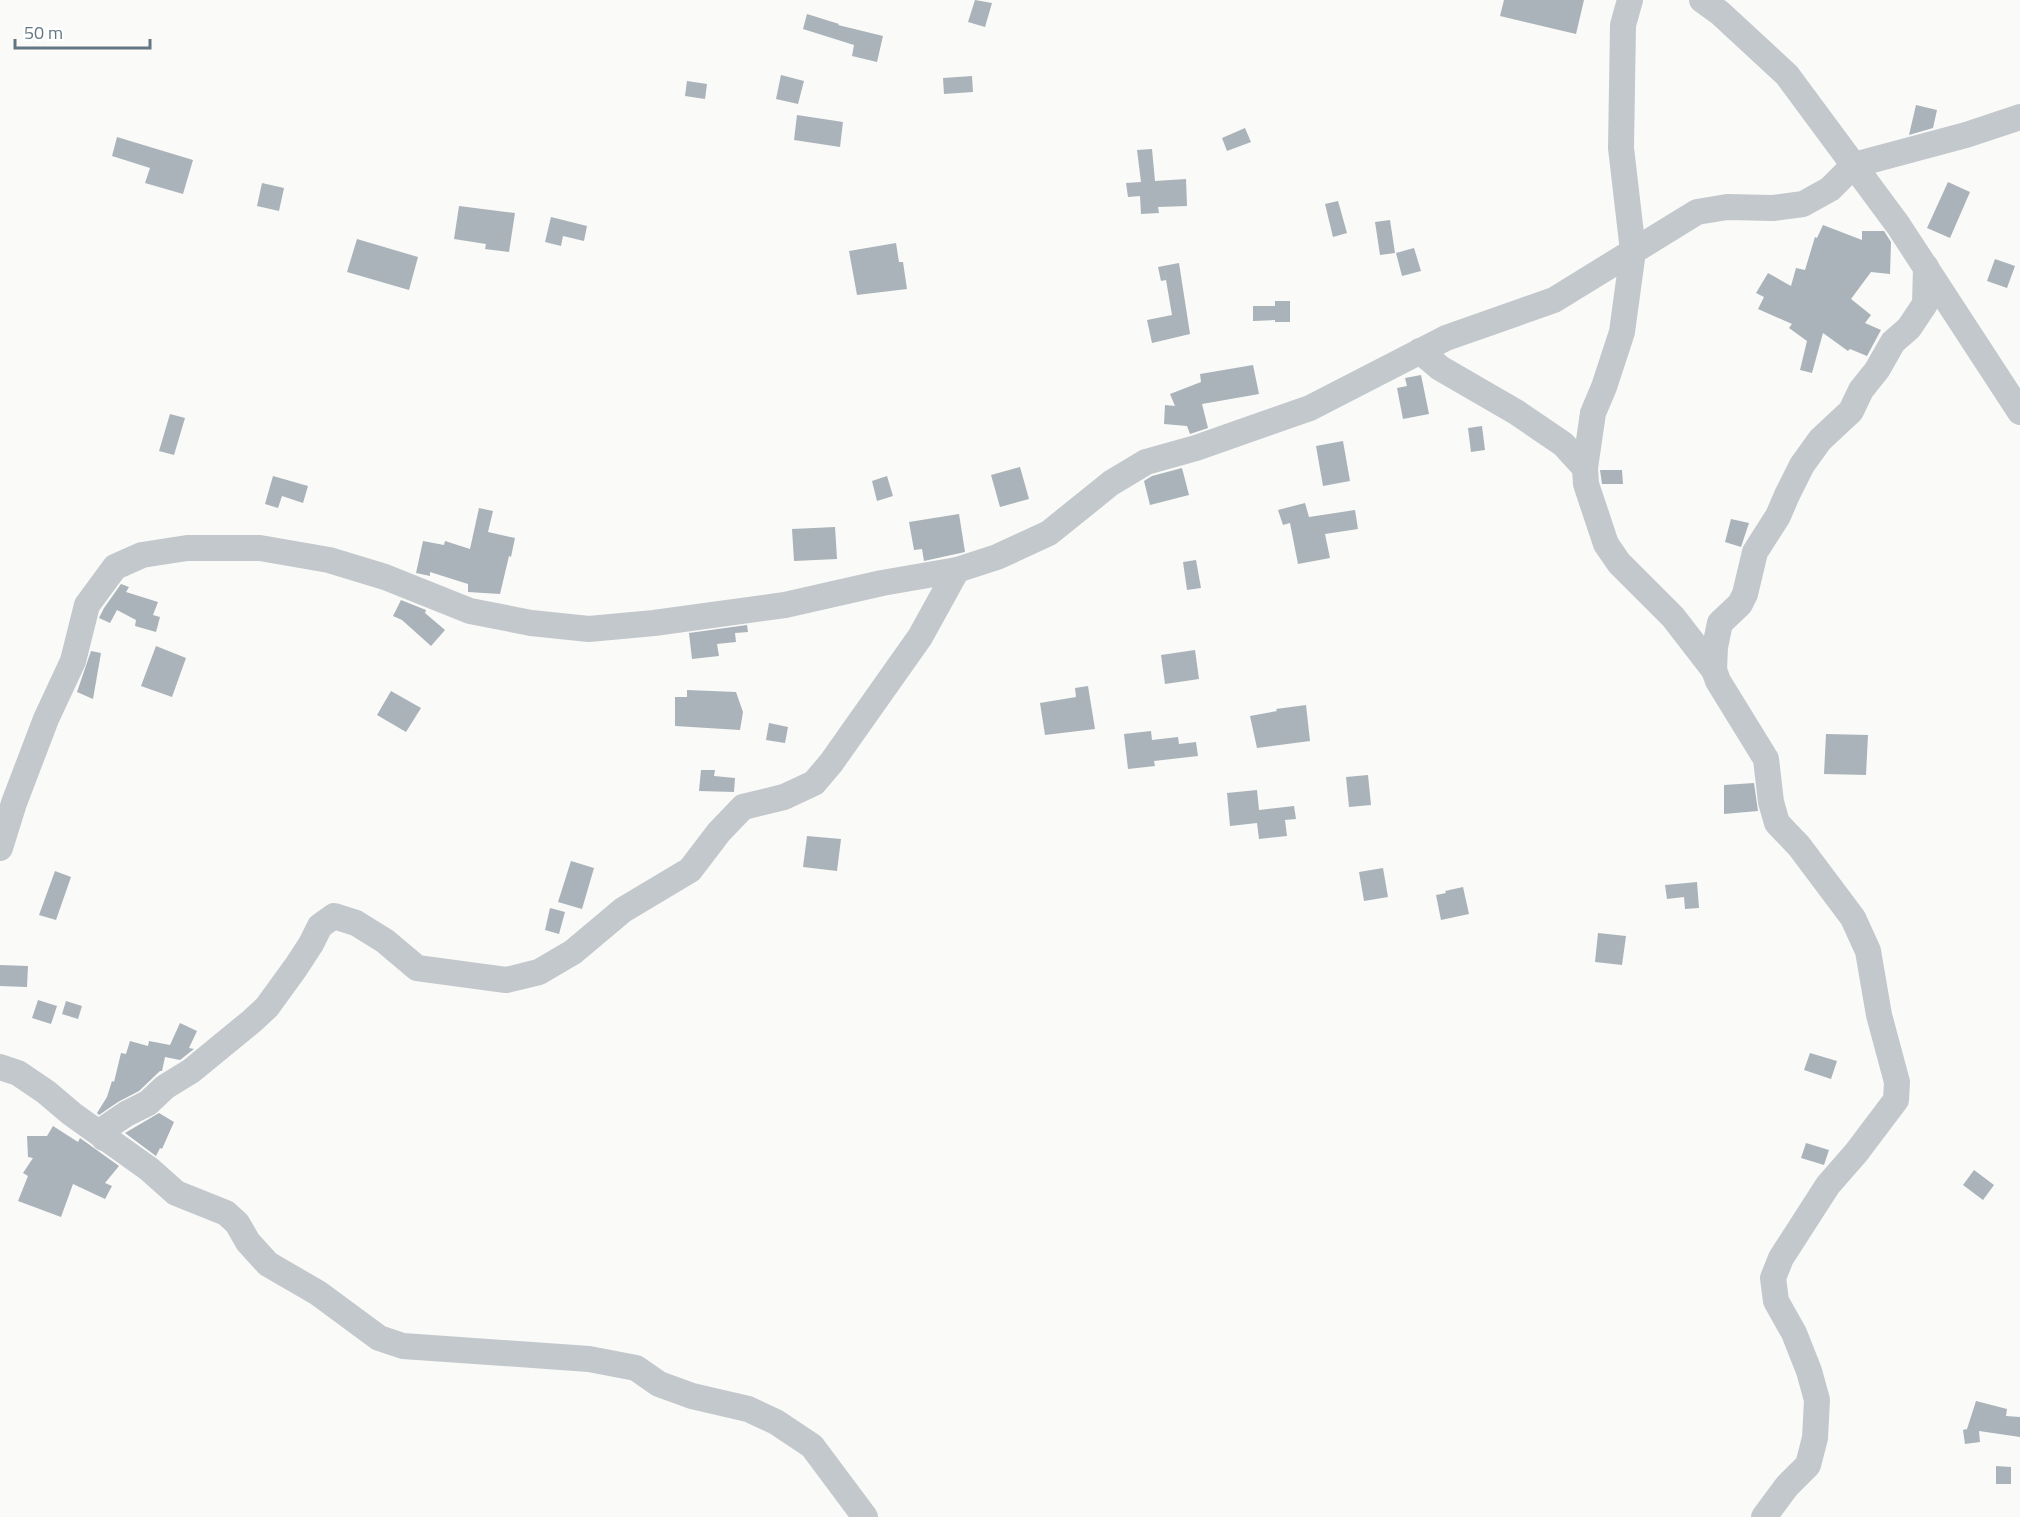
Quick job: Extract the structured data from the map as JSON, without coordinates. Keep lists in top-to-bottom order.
{
  "scale_bar": "50 m"
}
